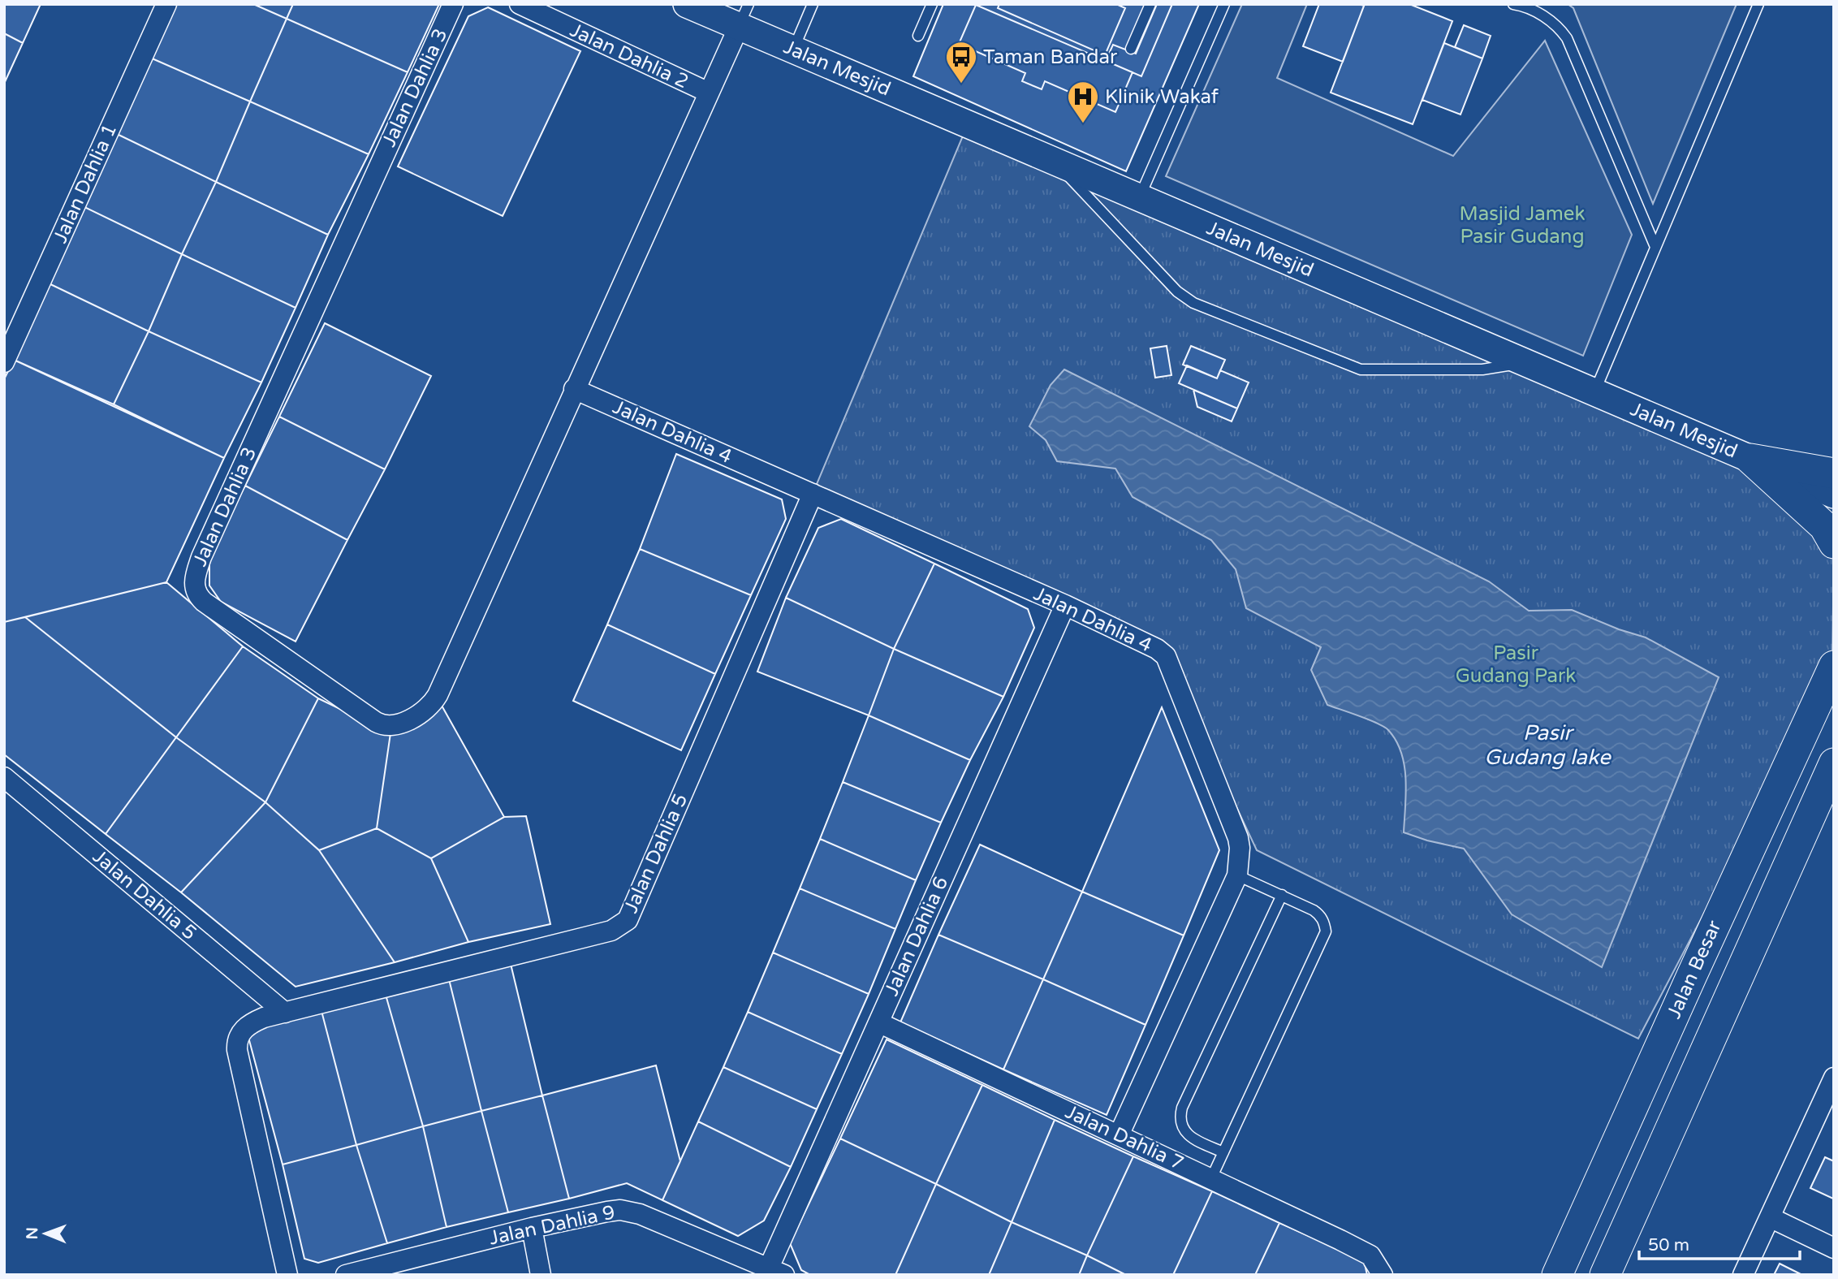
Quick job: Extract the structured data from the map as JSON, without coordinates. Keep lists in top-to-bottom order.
{
  "streets": {
    "main road": ["Jalan Mesjid", "Jalan Besar"],
    "street": [
      "Jalan Dahlia 2",
      "Jalan Dahlia 3",
      "Jalan Dahlia 1",
      "Jalan Dahlia 4",
      "Jalan Dahlia 5",
      "Jalan Dahlia 6",
      "Jalan Dahlia 7",
      "Jalan Dahlia 9"
    ]
  },
  "crossings": [
    ["Jalan Dahlia 2", "Jalan Dahlia 3"],
    ["Jalan Mesjid", "Jalan Dahlia 3"],
    ["Jalan Dahlia 3", "Jalan Dahlia 4"],
    ["Jalan Dahlia 4", "Jalan Dahlia 5"],
    ["Jalan Dahlia 4", "Jalan Dahlia 6"],
    ["Jalan Dahlia 4", "Jalan Dahlia 7"],
    ["Jalan Dahlia 6", "Jalan Dahlia 7"],
    ["Jalan Dahlia 6", "Jalan Dahlia 9"]
  ],
  "water": ["Pasir Gudang lake"],
  "parks": ["Masjid Jamek Pasir Gudang", "Pasir Gudang Park"],
  "places": {
    "bus stop": ["Taman Bandar"],
    "hospital": ["Klinik Wakaf"]
  },
  "scale_bar": "50 m",
  "north": "left"
}
